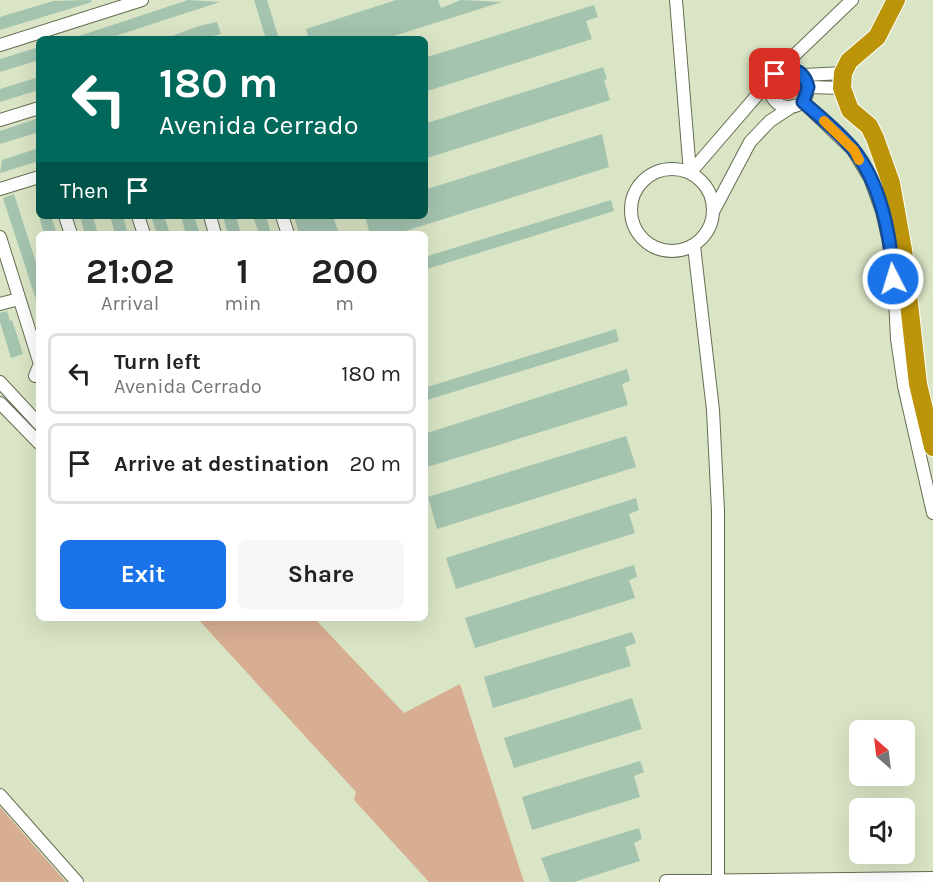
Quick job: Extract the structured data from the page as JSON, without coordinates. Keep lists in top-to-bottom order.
{
  "north": "top left",
  "page": {
    "turn": ["180 m", "Avenida Cerrado"],
    "then": "Then",
    "eta": [
      "21:02",
      "Arrival",
      "1",
      "min",
      "200",
      "m"
    ],
    "list": [
      {
        "name": "Turn left",
        "note": "Avenida Cerrado",
        "value": "180 m"
      },
      {
        "name": "Arrive at destination",
        "value": "20 m"
      }
    ],
    "buttons": ["Exit", "Share"]
  }
}
